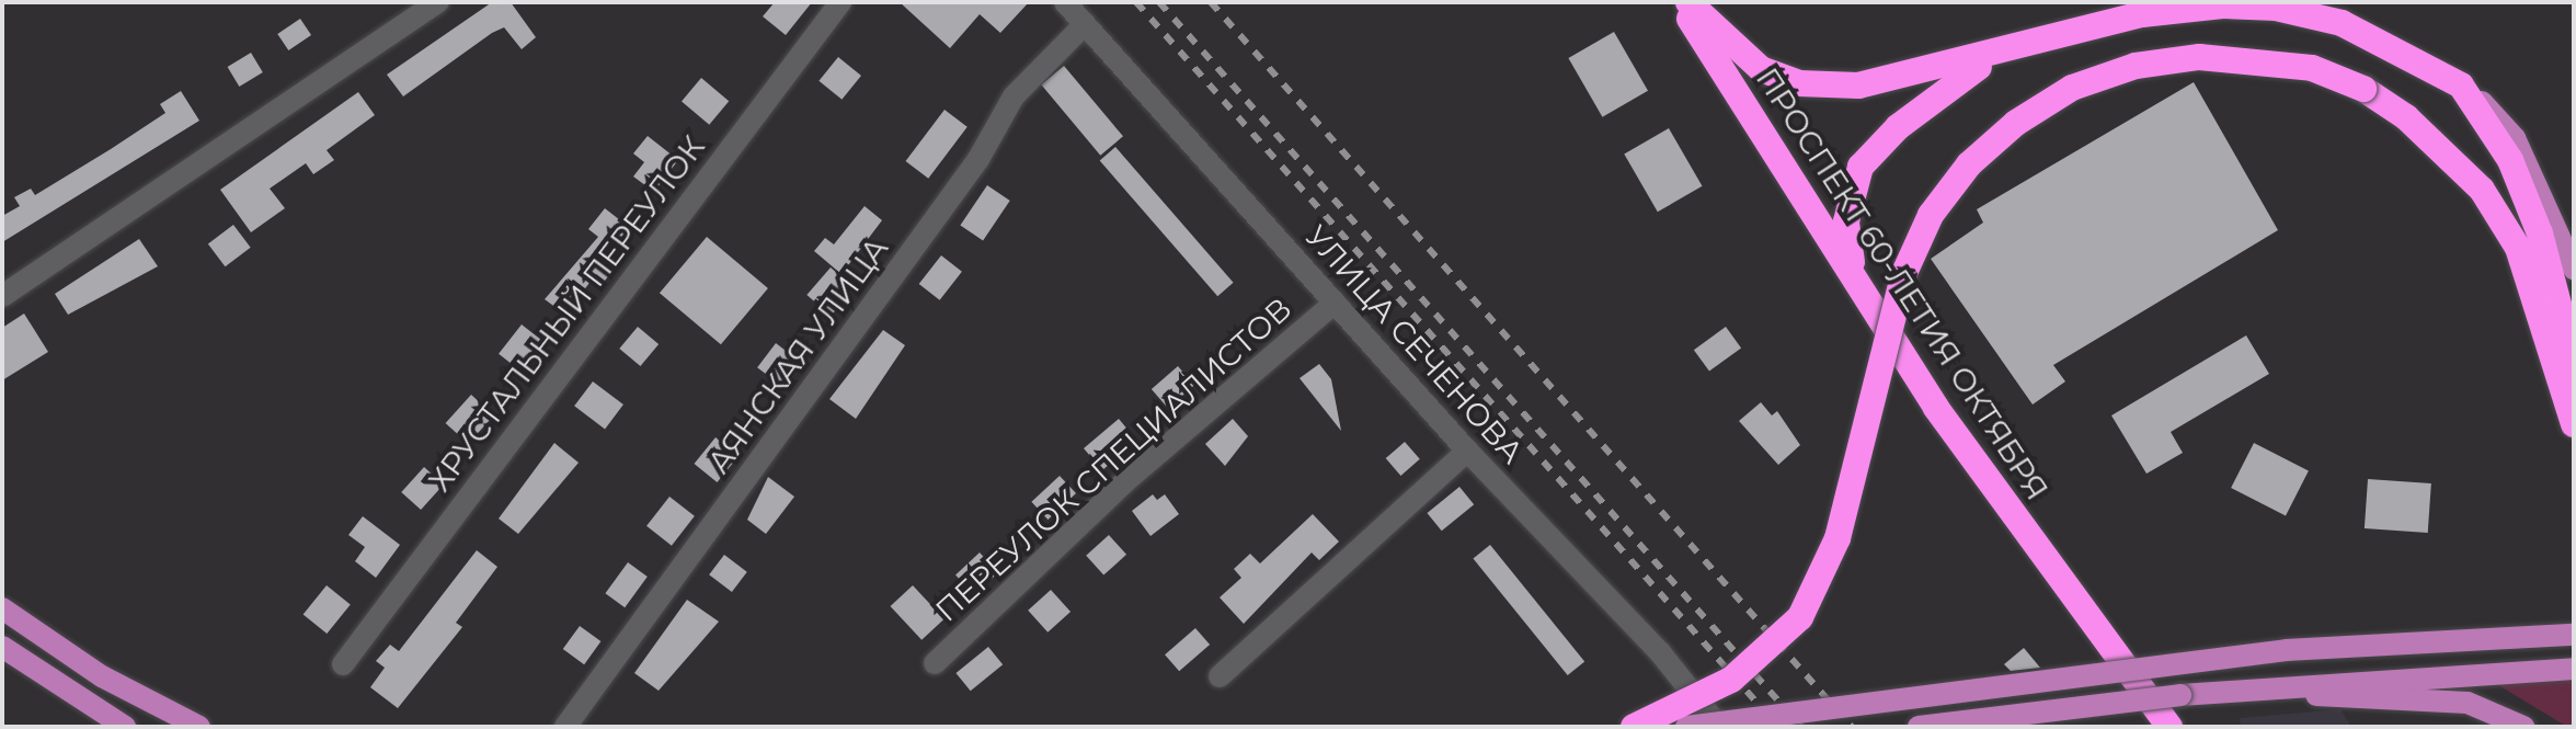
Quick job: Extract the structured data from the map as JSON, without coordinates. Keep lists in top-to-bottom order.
{
  "streets": {
    "highway": ["ПРОСПЕКТ 60-ЛЕТИЯ ОКТЯБРЯ"],
    "street": [
      "ХРУСТАЛЬНЫЙ ПЕРЕУЛОК",
      "УЛИЦА СЕЧЕНОВА",
      "АЯНСКАЯ УЛИЦА",
      "ПЕРЕУЛОК СПЕЦИАЛИСТОВ"
    ]
  },
  "crossings": [
    ["УЛИЦА СЕЧЕНОВА", "АЯНСКАЯ УЛИЦА"],
    ["УЛИЦА СЕЧЕНОВА", "ПЕРЕУЛОК СПЕЦИАЛИСТОВ"]
  ]
}
